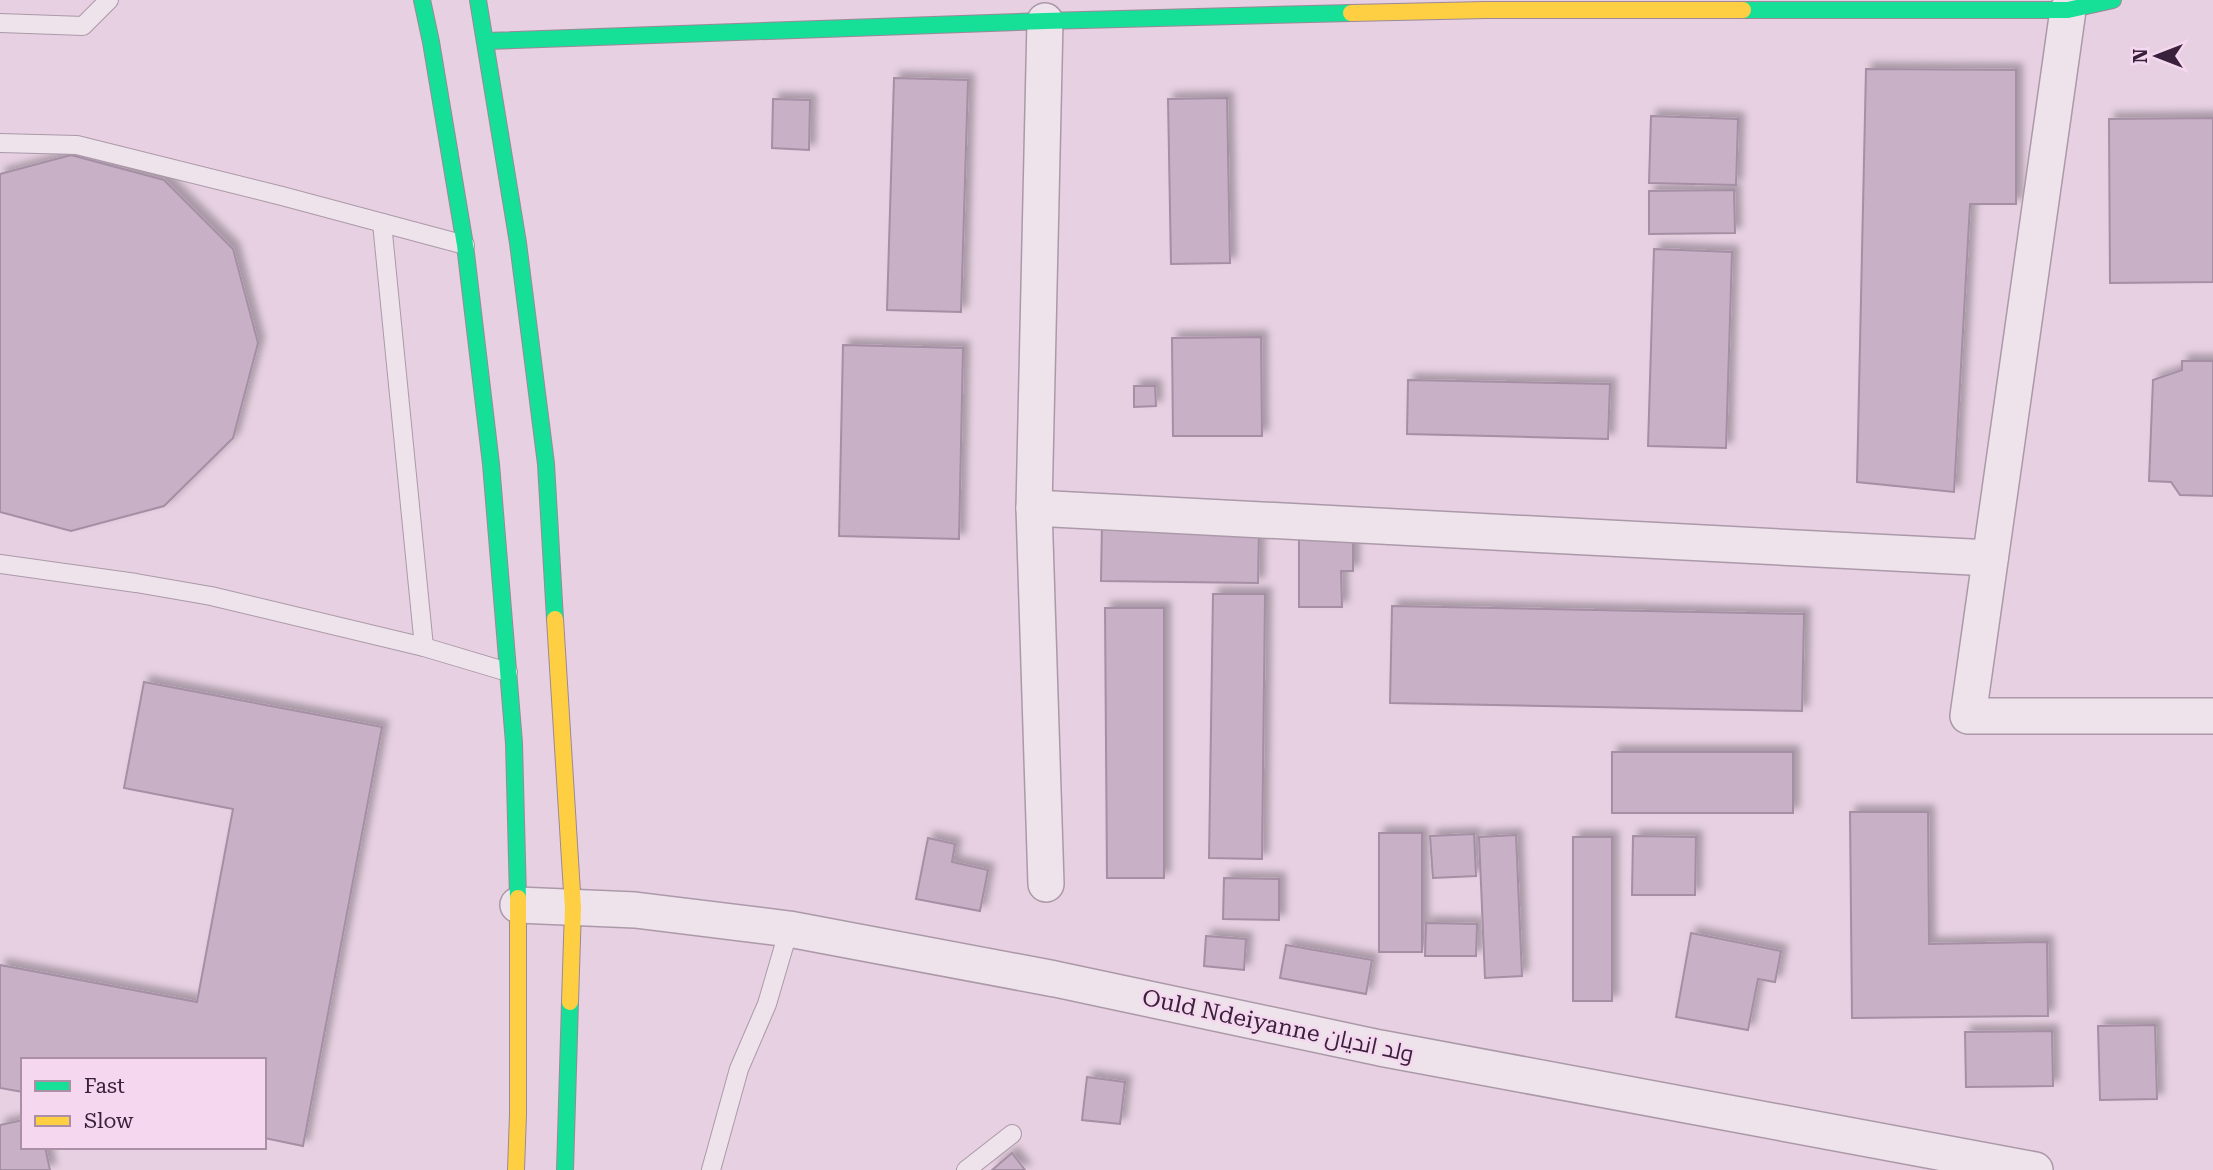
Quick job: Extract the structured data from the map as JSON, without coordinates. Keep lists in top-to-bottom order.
{
  "streets": {
    "street": ["Ould Ndeiyanne ولد انديان"]
  },
  "legend": ["Fast", "Slow"],
  "north": "left"
}
